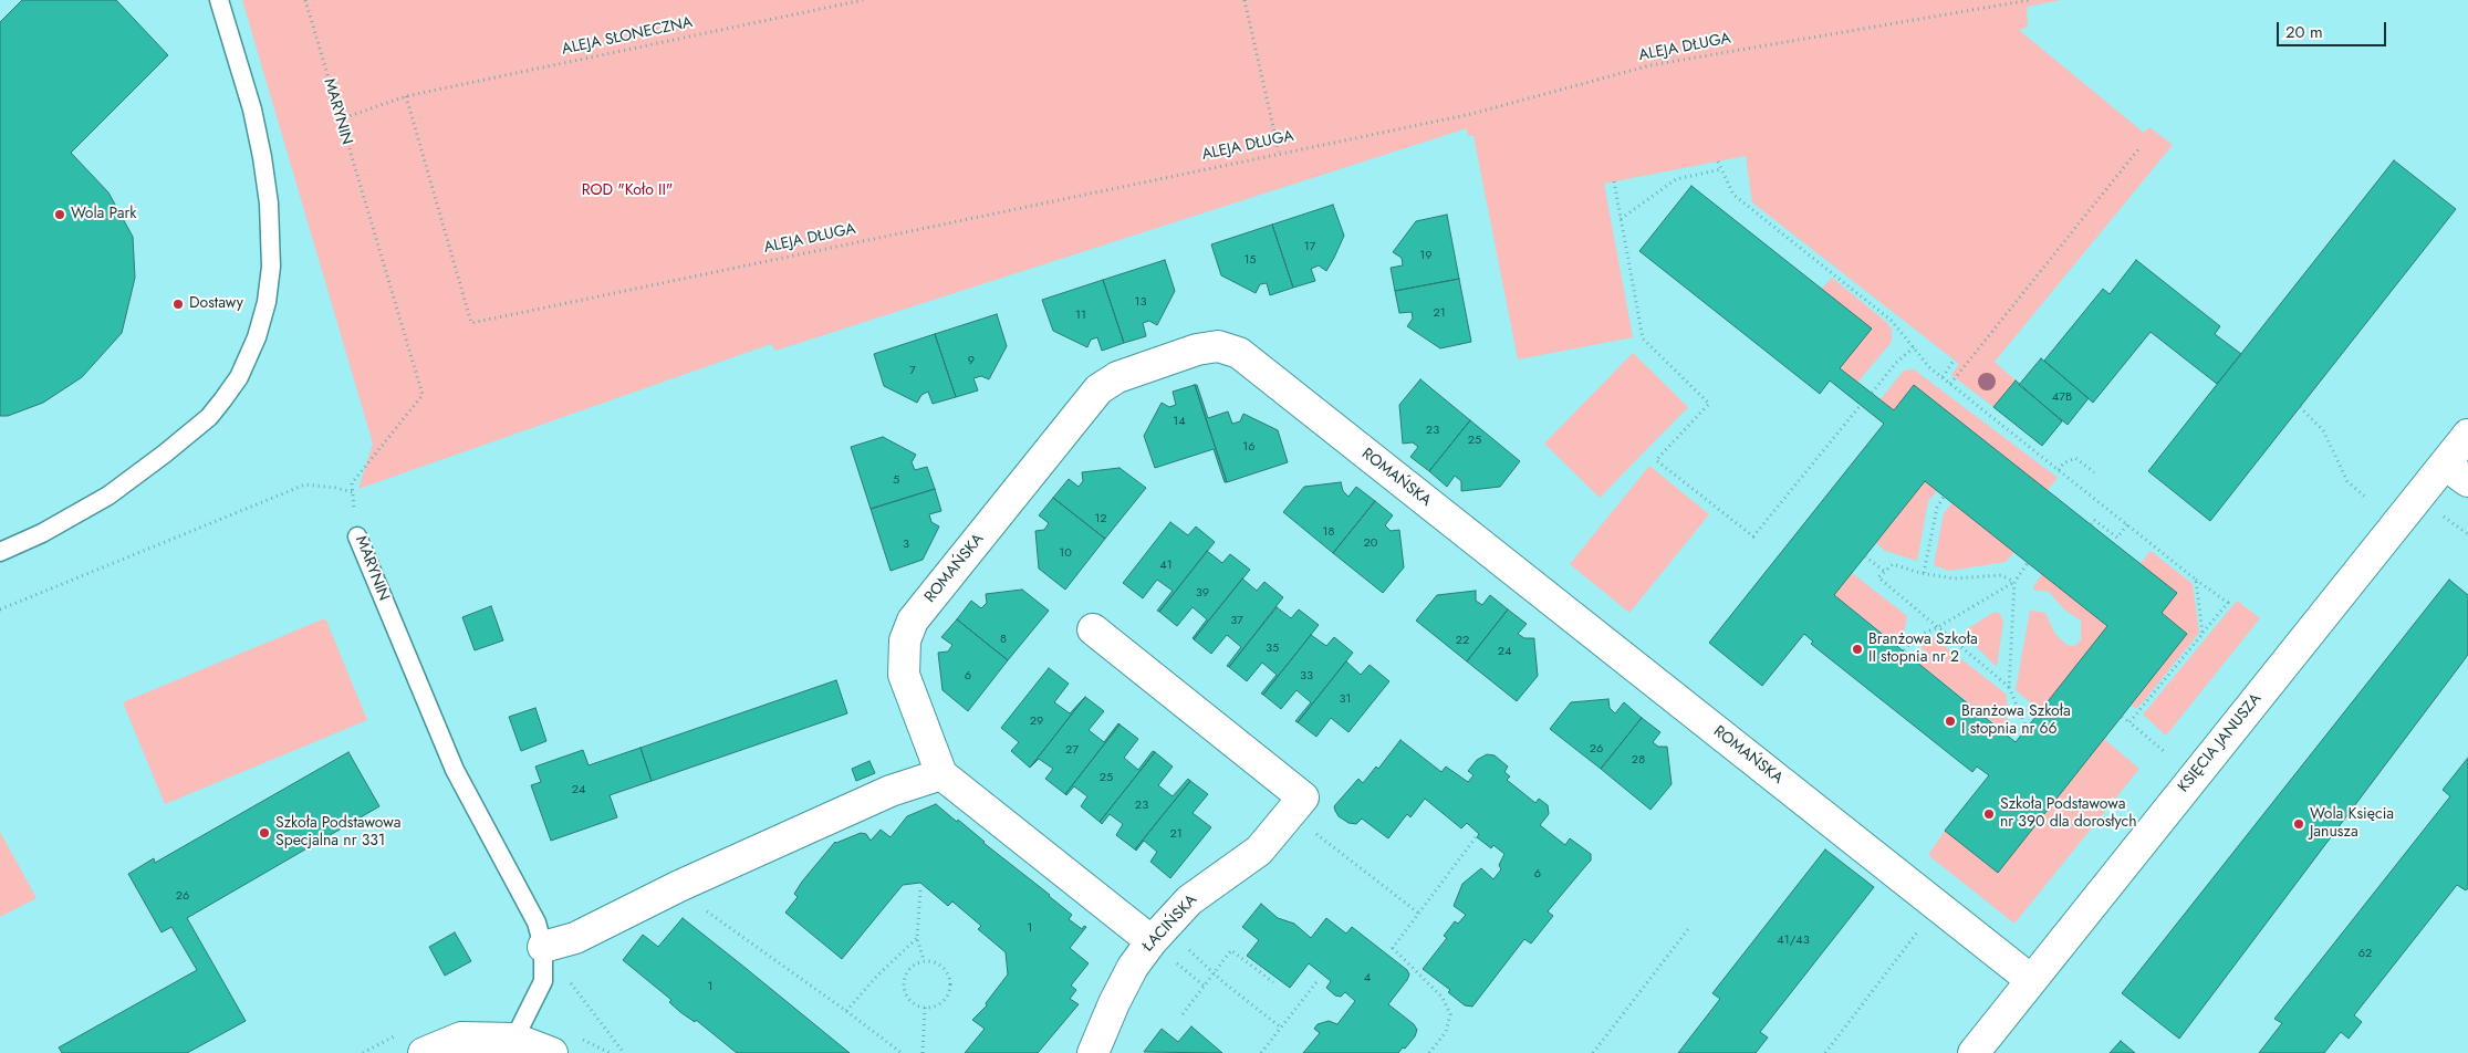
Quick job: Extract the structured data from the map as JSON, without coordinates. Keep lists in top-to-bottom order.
{
  "streets": {
    "street": ["ROMAŃSKA", "KSIĘCIA JANUSZA", "ŁACIŃSKA"],
    "lane": ["MARYNIN"],
    "path": ["ALEJA SŁONECZNA", "ALEJA DŁUGA"]
  },
  "crossings": [
    ["ALEJA SŁONECZNA", "ALEJA DŁUGA"],
    ["ALEJA SŁONECZNA", "MARYNIN"],
    ["ROMAŃSKA", "KSIĘCIA JANUSZA"]
  ],
  "parks": ["ROD \"Koło II\""],
  "places": [
    "Wola Park",
    "Dostawy",
    "Branżowa Szkoła II stopnia nr 2",
    "Branżowa Szkoła I stopnia nr 66",
    "Szkoła Podstawowa nr 390 dla dorosłych",
    "Wola Księcia Janusza",
    "Szkoła Podstawowa Specjalna nr 331"
  ],
  "house_numbers": [
    "17",
    "19",
    "15",
    "13",
    "21",
    "11",
    "9",
    "7",
    "47B",
    "14",
    "23",
    "25",
    "16",
    "5",
    "12",
    "18",
    "20",
    "3",
    "10",
    "41",
    "39",
    "37",
    "8",
    "22",
    "35",
    "24",
    "6",
    "33",
    "31",
    "29",
    "26",
    "27",
    "28",
    "25",
    "24",
    "23",
    "21",
    "6",
    "26",
    "1",
    "41/43",
    "62",
    "4",
    "1"
  ],
  "scale_bar": "20 m"
}
